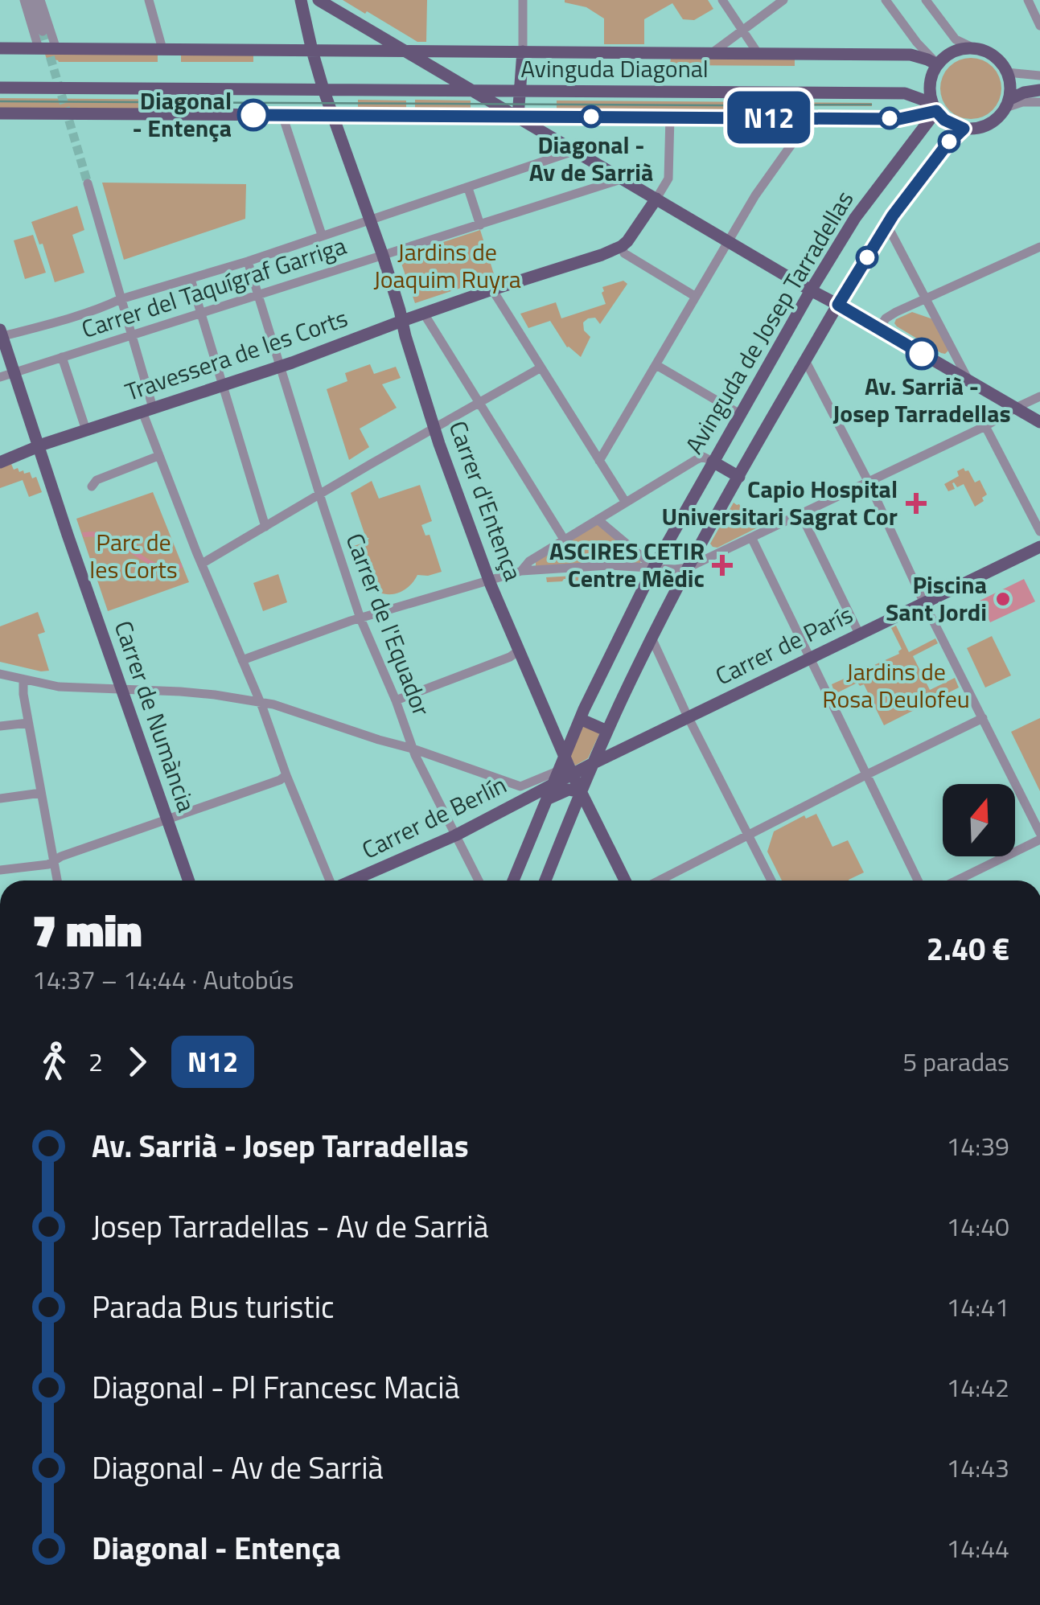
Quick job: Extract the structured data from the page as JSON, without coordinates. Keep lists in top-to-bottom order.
{
  "streets": {
    "main road": [
      "Avinguda Diagonal",
      "Avinguda de Josep Tarradellas",
      "Travessera de les Corts",
      "Carrer d'Entença",
      "Carrer de París",
      "Carrer de Numància",
      "Carrer de Berlín"
    ],
    "street": ["Carrer del Taquígraf Garriga", "Carrer de l'Equador"]
  },
  "crossings": [
    ["Avinguda Diagonal", "Avinguda de Josep Tarradellas"],
    ["Carrer del Taquígraf Garriga", "Carrer d'Entença"],
    ["Carrer del Taquígraf Garriga", "Carrer de l'Equador"],
    ["Carrer del Taquígraf Garriga", "Carrer de Numància"],
    ["Avinguda de Josep Tarradellas", "Carrer d'Entença"],
    ["Avinguda de Josep Tarradellas", "Carrer de París"],
    ["Avinguda de Josep Tarradellas", "Carrer de Berlín"],
    ["Travessera de les Corts", "Carrer d'Entença"],
    ["Travessera de les Corts", "Carrer de l'Equador"],
    ["Travessera de les Corts", "Carrer de Numància"],
    ["Carrer de l'Equador", "Carrer de Berlín"]
  ],
  "parks": ["Jardins de Joaquim Ruyra", "Parc de les Corts", "Jardins de Rosa Deulofeu"],
  "places": {
    "other": [
      "Diagonal - Entença",
      "Diagonal - Av de Sarrià",
      "Av. Sarrià - Josep Tarradellas",
      "Piscina Sant Jordi"
    ],
    "health": ["Capio Hospital Universitari Sagrat Cor", "ASCIRES CETIR Centre Mèdic"]
  },
  "lines": ["bus line N12"],
  "north": "top",
  "page": {
    "on_map": "N12",
    "heading": ["7 min", "14:37 – 14:44 · Autobús", "2.40 €"],
    "legs": ["2", "N12", "5 paradas"],
    "list": [
      {
        "name": "Av. Sarrià - Josep Tarradellas",
        "value": "14:39"
      },
      {
        "name": "Josep Tarradellas - Av de Sarrià",
        "value": "14:40"
      },
      {
        "name": "Parada Bus turistic",
        "value": "14:41"
      },
      {
        "name": "Diagonal - Pl Francesc Macià",
        "value": "14:42"
      },
      {
        "name": "Diagonal - Av de Sarrià",
        "value": "14:43"
      },
      {
        "name": "Diagonal - Entença",
        "value": "14:44"
      }
    ]
  }
}
